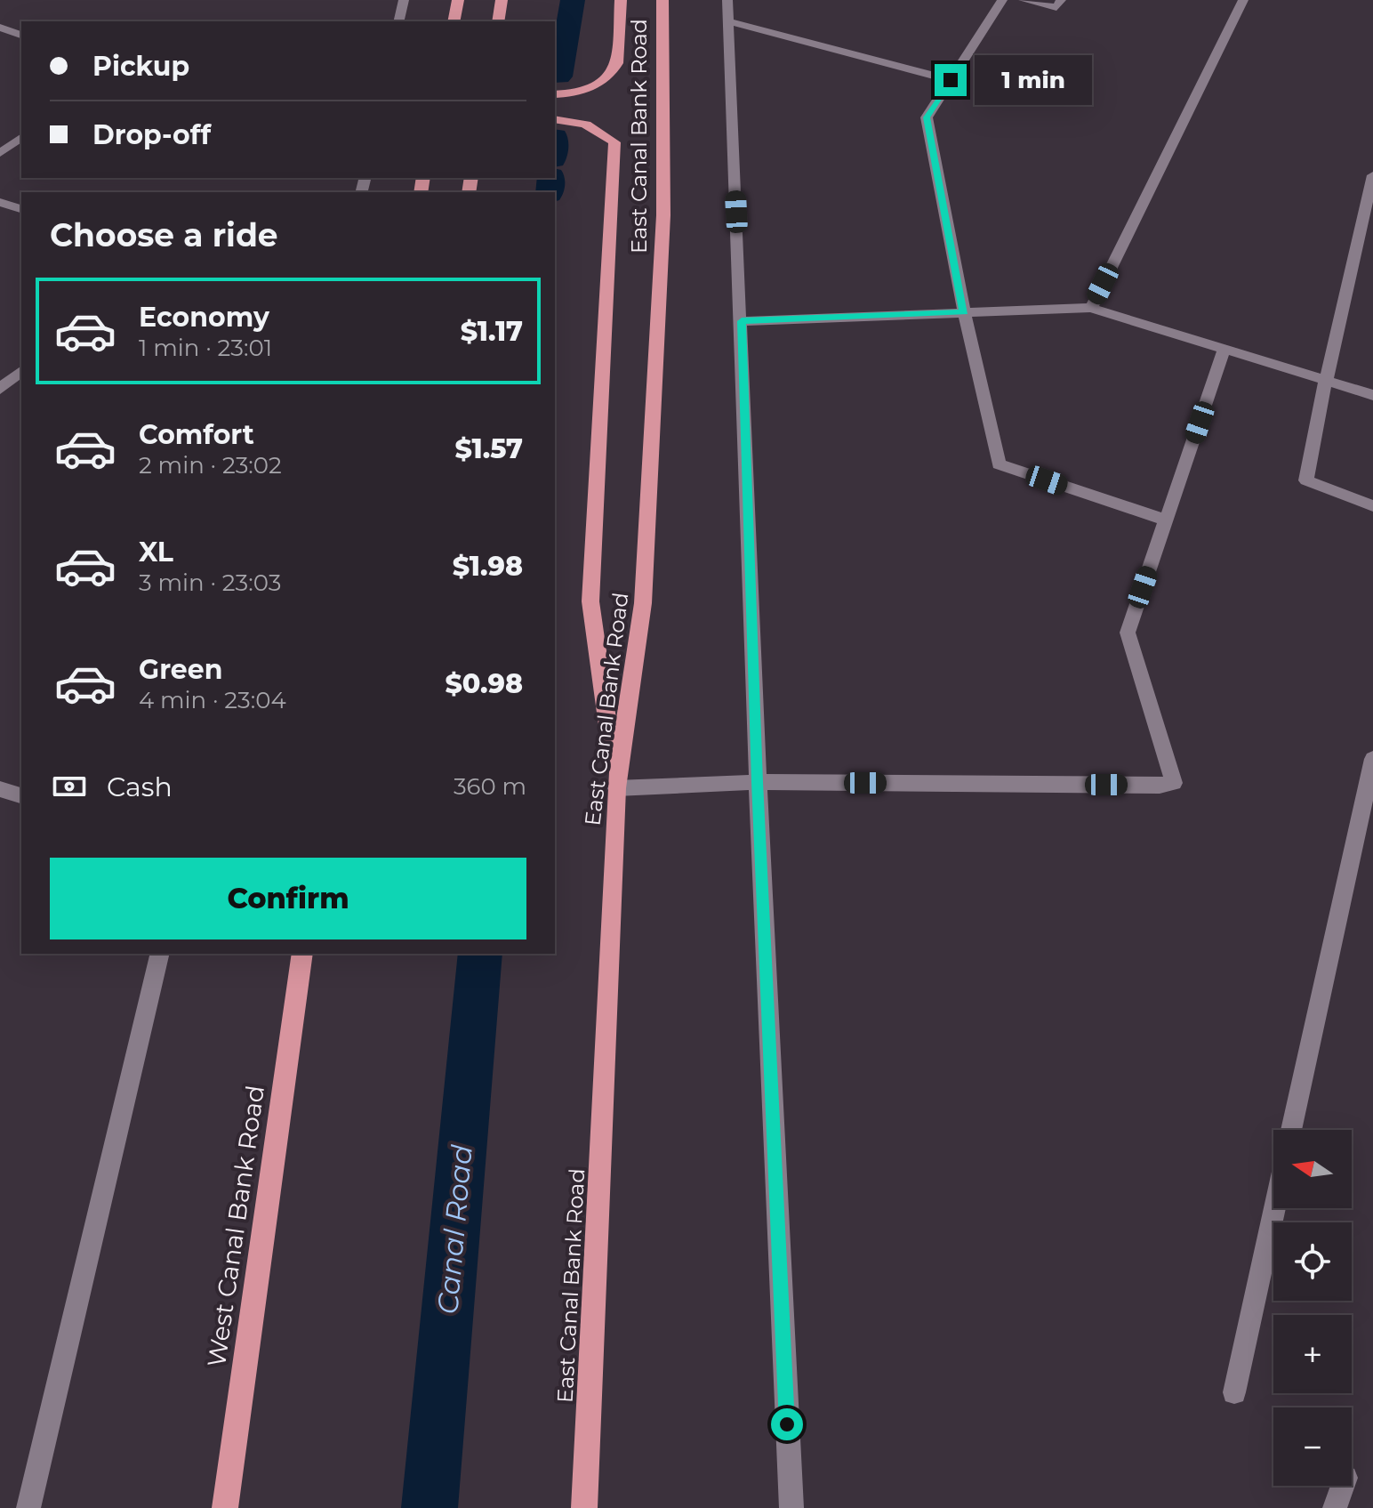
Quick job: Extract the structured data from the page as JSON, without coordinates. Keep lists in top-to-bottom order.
{
  "streets": {
    "highway": ["East Canal Bank Road", "West Canal Bank Road"]
  },
  "water": ["Canal Road"],
  "north": "left",
  "page": {
    "banner": ["Pickup", "Drop-off"],
    "bubble": "1 min",
    "heading": "Choose a ride",
    "list": [
      {
        "name": "Economy",
        "note": "1 min · 23:01",
        "value": "$1.17"
      },
      {
        "name": "Comfort",
        "note": "2 min · 23:02",
        "value": "$1.57"
      },
      {
        "name": "XL",
        "note": "3 min · 23:03",
        "value": "$1.98"
      },
      {
        "name": "Green",
        "note": "4 min · 23:04",
        "value": "$0.98"
      }
    ],
    "pay": ["Cash", "360 m"],
    "buttons": "Confirm",
    "map_buttons": ["+", "−"]
  }
}
